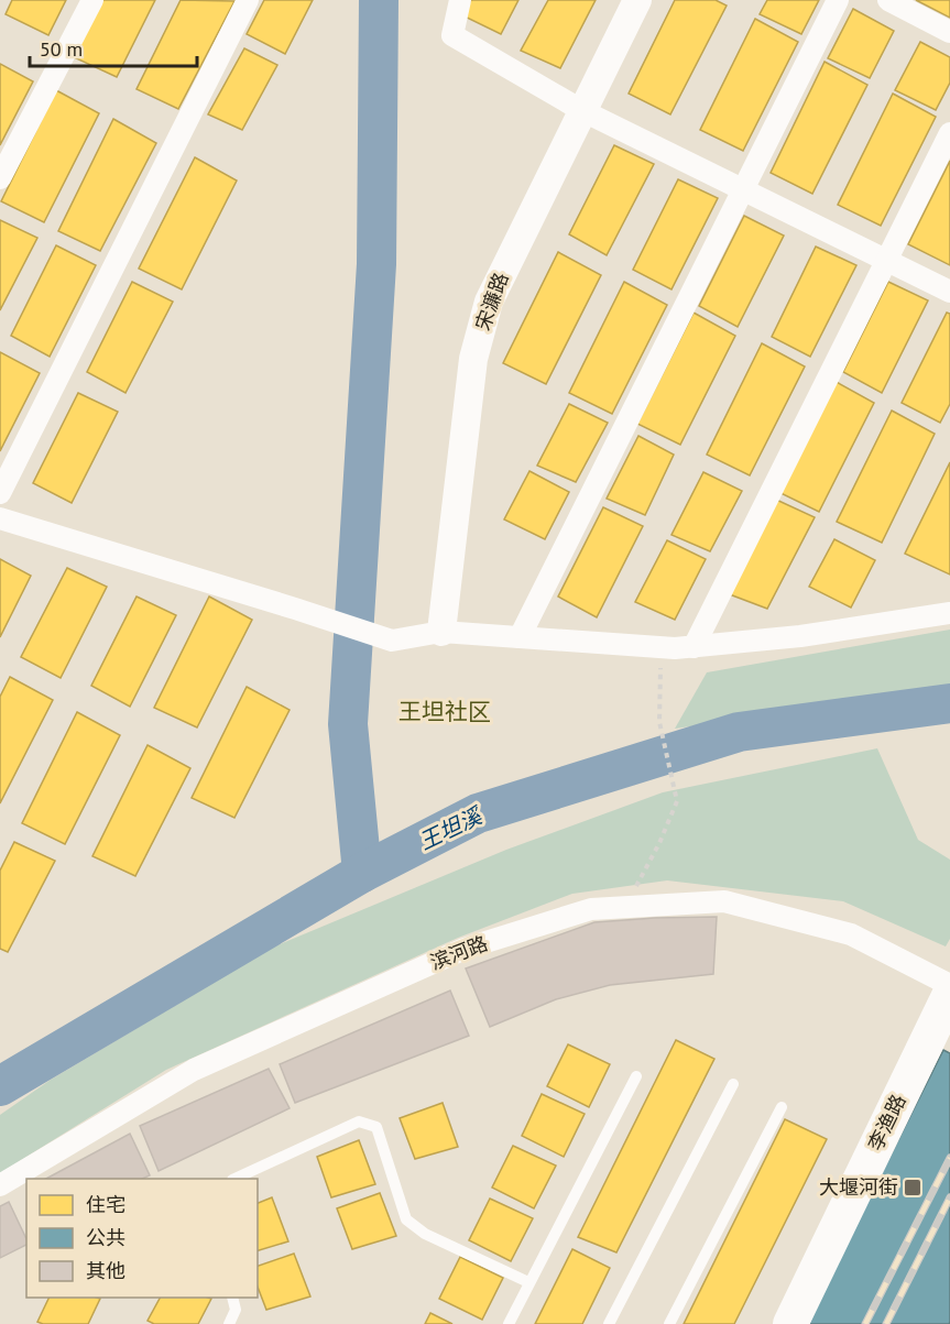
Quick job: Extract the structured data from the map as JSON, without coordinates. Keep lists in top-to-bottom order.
{
  "streets": {
    "main road": ["李渔路"],
    "street": ["宋濂路", "滨河路"]
  },
  "districts": ["王坦社区"],
  "water": ["王坦溪"],
  "places": {
    "transit": ["大堰河街"]
  },
  "legend": ["住宅", "公共", "其他"],
  "scale_bar": "50 m"
}
